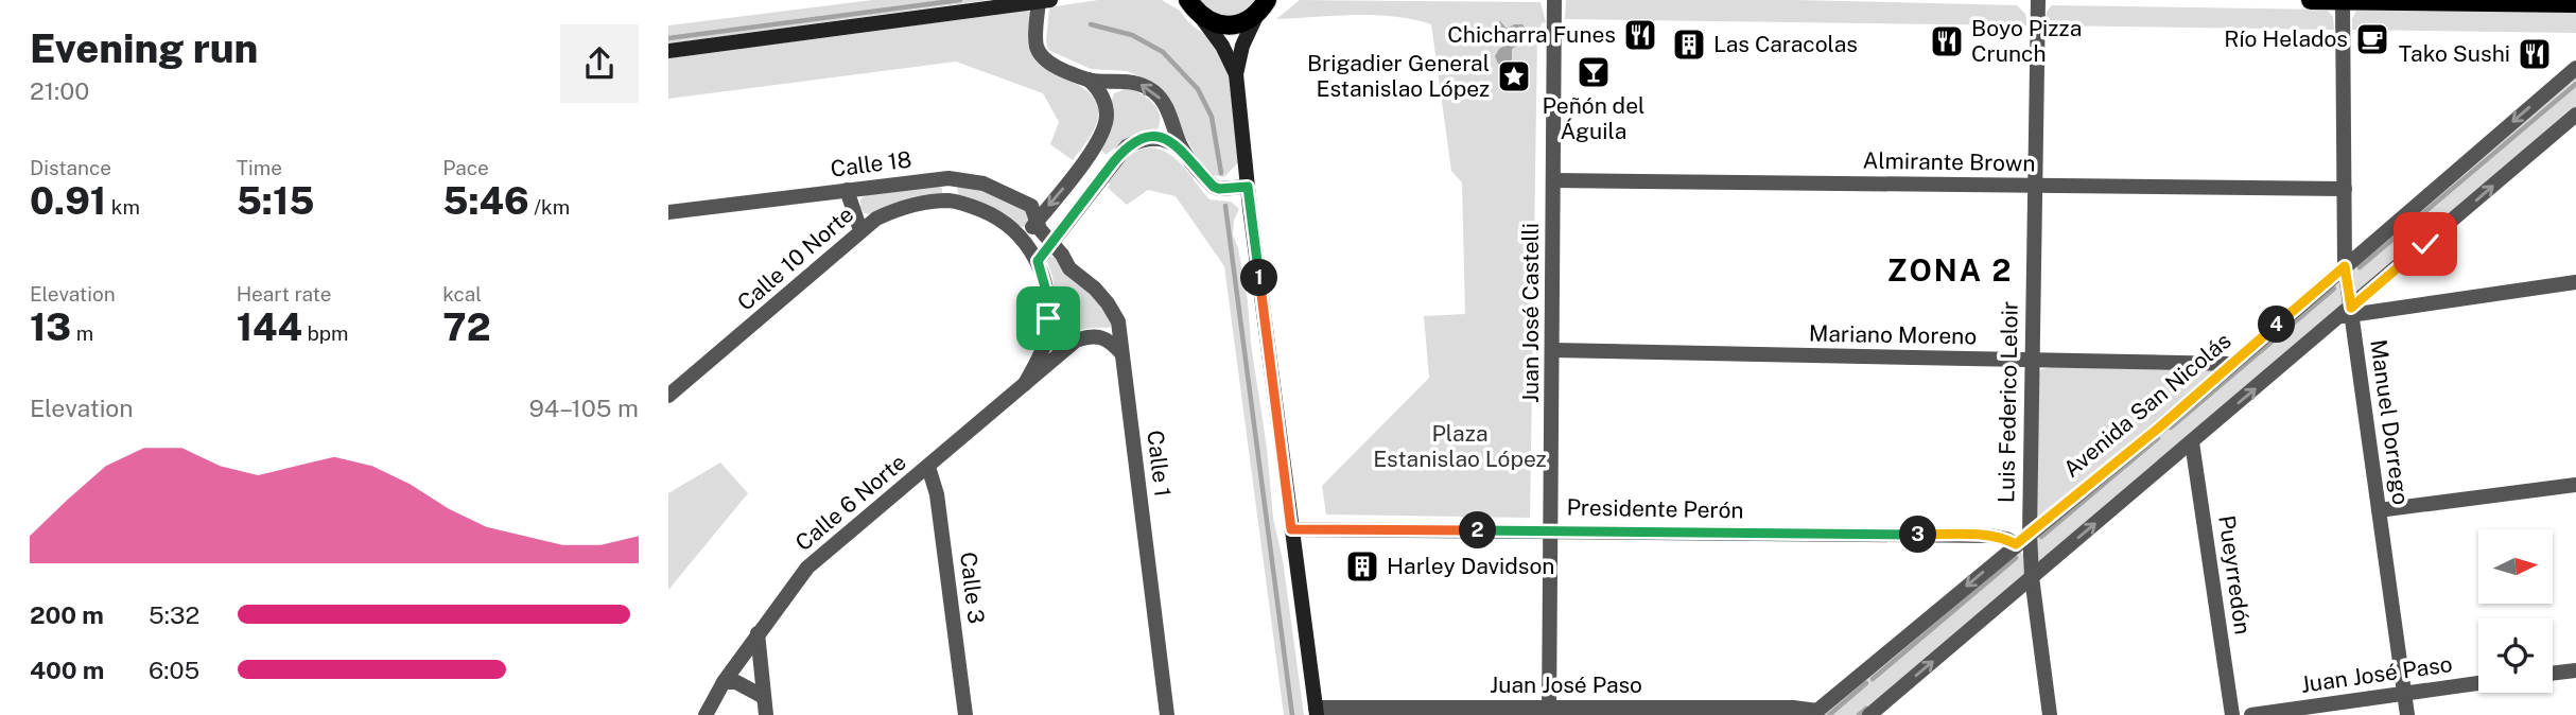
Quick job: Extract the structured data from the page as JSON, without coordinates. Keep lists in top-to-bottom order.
{
  "streets": {
    "street": [
      "Almirante Brown",
      "Calle 18",
      "Calle 10 Norte",
      "Juan José Castelli",
      "Mariano Moreno",
      "Luis Federico Leloir",
      "Avenida San Nicolás",
      "Manuel Dorrego",
      "Calle 1",
      "Calle 6 Norte",
      "Presidente Perón",
      "Pueyrredón",
      "Calle 3",
      "Juan José Paso"
    ]
  },
  "crossings": [
    ["Almirante Brown", "Juan José Castelli"],
    ["Almirante Brown", "Luis Federico Leloir"],
    ["Almirante Brown", "Manuel Dorrego"],
    ["Calle 18", "Calle 1"],
    ["Calle 10 Norte", "Calle 6 Norte"],
    ["Juan José Castelli", "Mariano Moreno"],
    ["Juan José Castelli", "Presidente Perón"],
    ["Juan José Castelli", "Juan José Paso"],
    ["Mariano Moreno", "Luis Federico Leloir"],
    ["Mariano Moreno", "Avenida San Nicolás"],
    ["Luis Federico Leloir", "Avenida San Nicolás"],
    ["Avenida San Nicolás", "Manuel Dorrego"],
    ["Avenida San Nicolás", "Presidente Perón"],
    ["Avenida San Nicolás", "Juan José Paso"],
    ["Manuel Dorrego", "Juan José Paso"],
    ["Calle 1", "Calle 6 Norte"],
    ["Calle 6 Norte", "Calle 3"]
  ],
  "districts": ["ZONA 2"],
  "parks": ["Plaza Estanislao López"],
  "places": {
    "restaurant": ["Chicharra Funes", "Boyo Pizza Crunch", "Tako Sushi"],
    "cafe": ["Río Helados"],
    "building": ["Las Caracolas", "Harley Davidson"],
    "bar": ["Peñón del Águila"],
    "place": ["Brigadier General Estanislao López"]
  },
  "north": "right",
  "page": {
    "heading": ["Evening run", "21:00"],
    "stats": [
      ["Distance", "0.91 km"],
      ["Time", "5:15"],
      ["Pace", "5:46 /km"],
      ["Elevation", "13 m"],
      ["Heart rate", "144 bpm"],
      ["kcal", "72"]
    ],
    "pins": [
      "1",
      "4",
      "2",
      "3"
    ],
    "chart": ["Elevation", "94–105 m"],
    "list": [
      {
        "name": "200 m",
        "note": "5:32"
      },
      {
        "name": "400 m",
        "note": "6:05"
      }
    ]
  }
}
